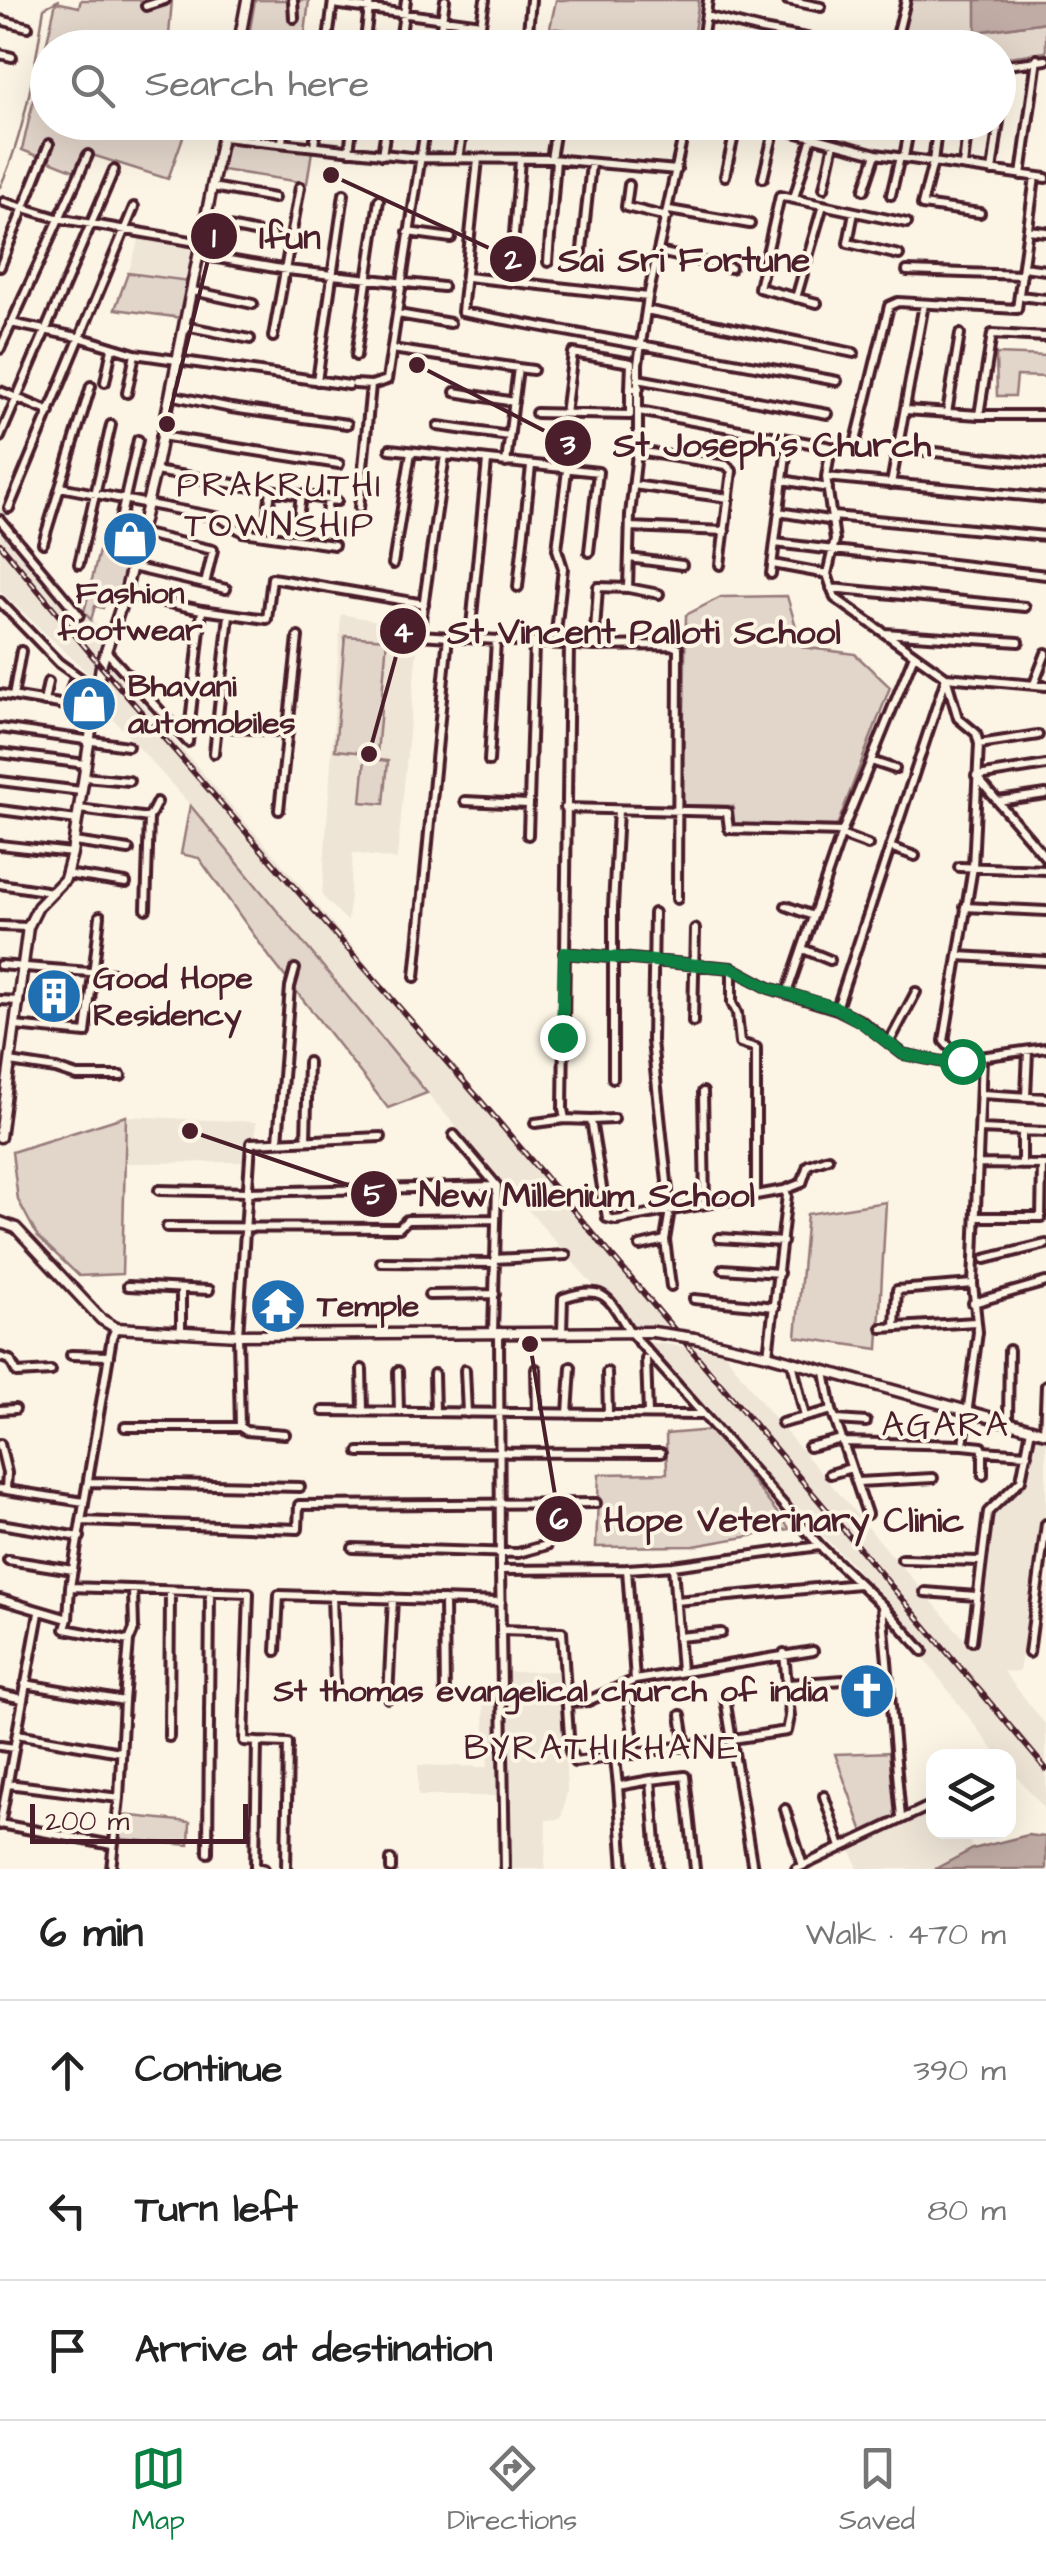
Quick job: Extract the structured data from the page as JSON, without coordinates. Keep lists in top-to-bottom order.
{
  "districts": ["PRAKRUTHI TOWNSHIP", "AGARA", "BYRATHIKHANE"],
  "places": {
    "other": [
      "Sai Sri Fortune",
      "St Joseph's Church",
      "Ifun",
      "St Vincent Palloti School",
      "New Millenium School",
      "Hope Veterinary Clinic"
    ],
    "shop": ["Fashion footwear", "Bhavani automobiles"],
    "building": ["Good Hope Residency"],
    "temple": ["Temple"],
    "church": ["St thomas evangelical church of india"]
  },
  "scale_bar": "200 m",
  "page": {
    "search": "Search here",
    "scale": "200 m",
    "heading": ["6 min", "Walk · 470 m"],
    "list": [
      ["Continue", "390 m"],
      ["Turn left", "80 m"],
      "Arrive at destination"
    ],
    "nav": ["Map", "Directions", "Saved"]
  }
}
